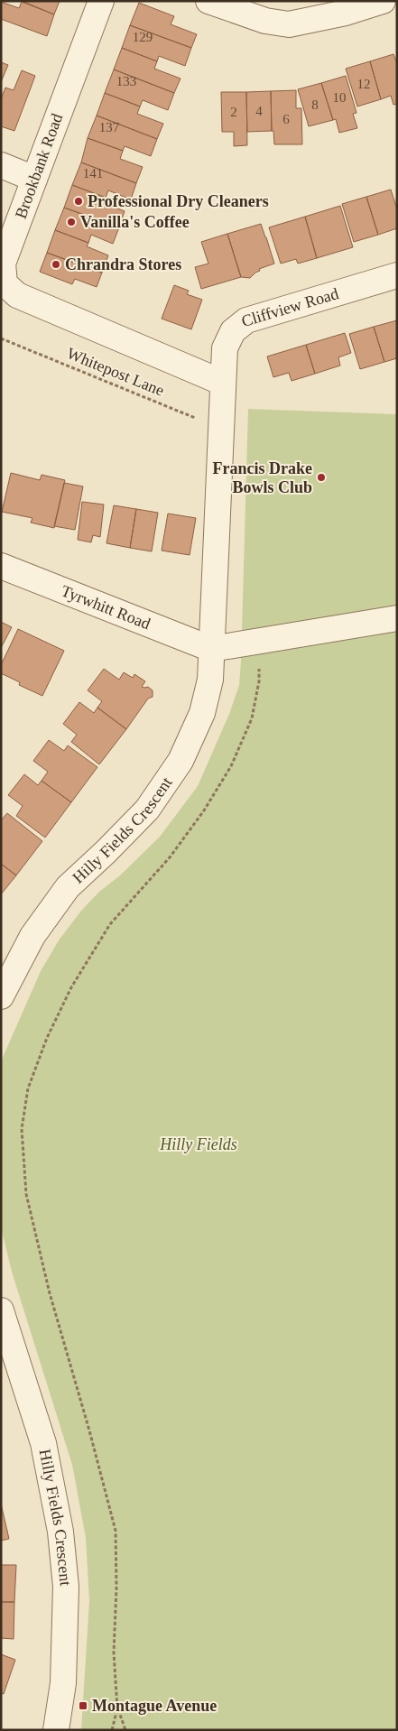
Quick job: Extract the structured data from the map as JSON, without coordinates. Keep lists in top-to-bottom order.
{
  "streets": {
    "street": [
      "Brookbank Road",
      "Cliffview Road",
      "Tyrwhitt Road",
      "Hilly Fields Crescent"
    ],
    "path": ["Whitepost Lane"]
  },
  "crossings": [
    ["Brookbank Road", "Cliffview Road"],
    ["Cliffview Road", "Whitepost Lane"],
    ["Cliffview Road", "Tyrwhitt Road"],
    ["Cliffview Road", "Hilly Fields Crescent"],
    ["Tyrwhitt Road", "Hilly Fields Crescent"]
  ],
  "parks": ["Hilly Fields"],
  "places": {
    "other": [
      "Professional Dry Cleaners",
      "Vanilla's Coffee",
      "Chrandra Stores",
      "Francis Drake Bowls Club"
    ],
    "transit": ["Montague Avenue"]
  },
  "house_numbers": [
    "129",
    "133",
    "12",
    "10",
    "8",
    "4",
    "2",
    "6",
    "137",
    "141"
  ]
}
